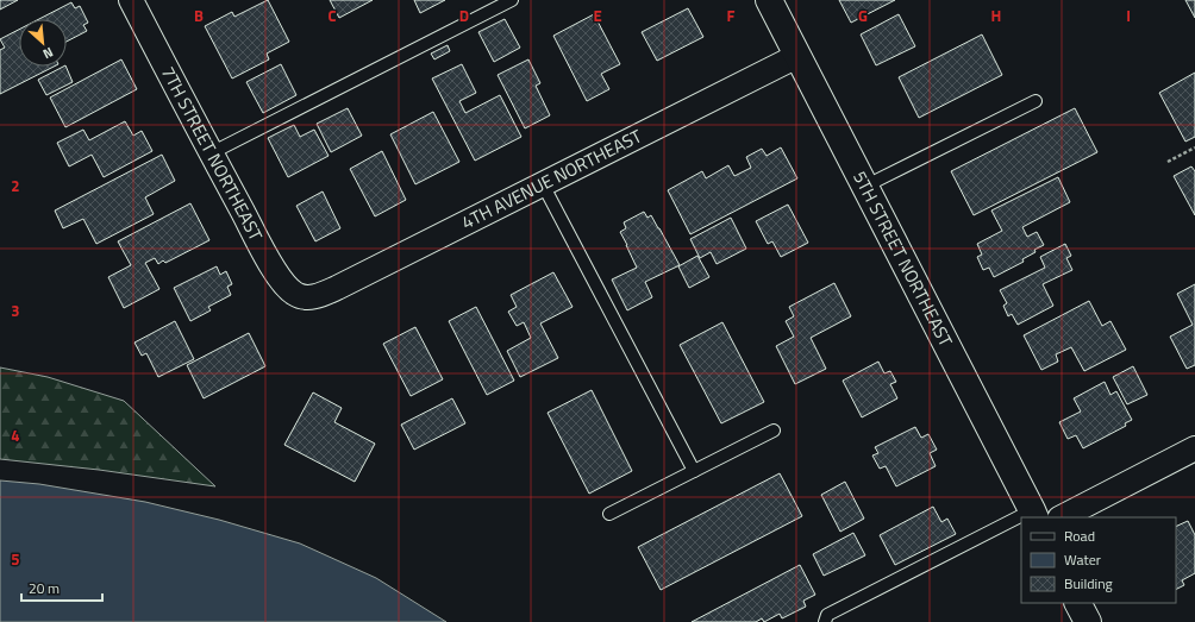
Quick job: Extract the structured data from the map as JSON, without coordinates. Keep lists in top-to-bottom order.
{
  "streets": {
    "street": ["7TH STREET NORTHEAST", "4TH AVENUE NORTHEAST", "5TH STREET NORTHEAST"]
  },
  "crossings": [
    ["7TH STREET NORTHEAST", "4TH AVENUE NORTHEAST"],
    ["4TH AVENUE NORTHEAST", "5TH STREET NORTHEAST"]
  ],
  "legend": ["Road", "Water", "Building"],
  "scale_bar": "20 m",
  "north": "bottom right",
  "grid": {
    "columns": [
      "B",
      "C",
      "D",
      "E",
      "F",
      "G",
      "H",
      "I"
    ],
    "rows": [
      "2",
      "3",
      "4",
      "5"
    ]
  }
}
